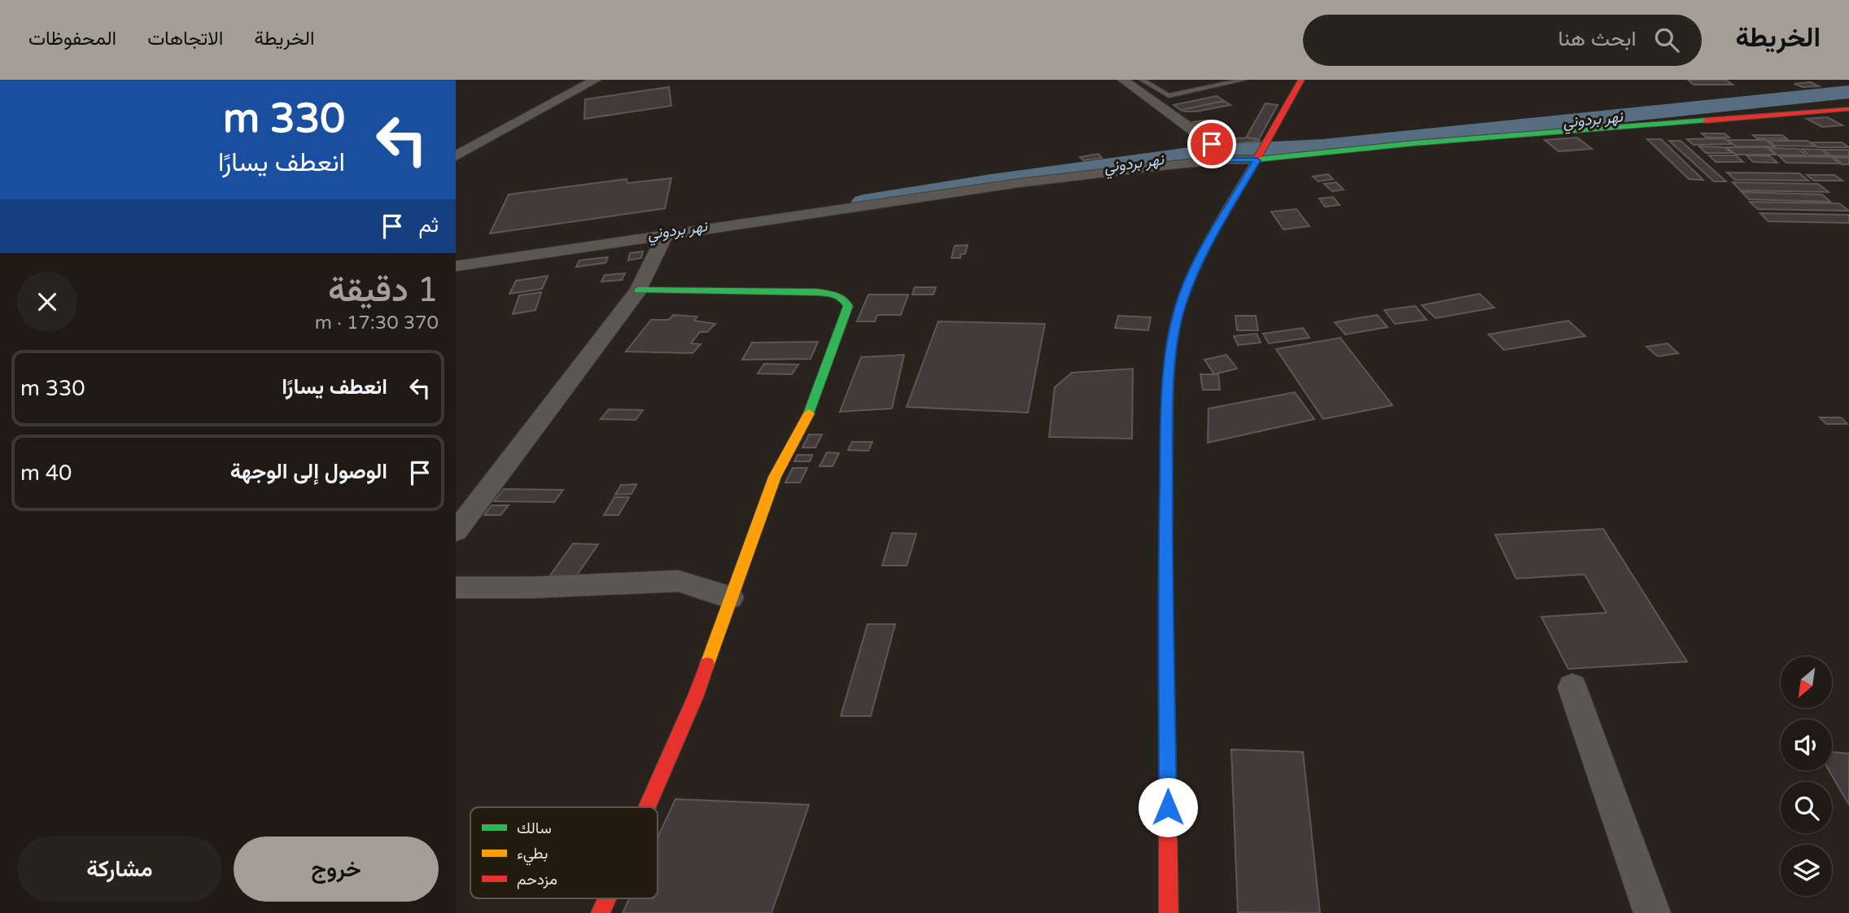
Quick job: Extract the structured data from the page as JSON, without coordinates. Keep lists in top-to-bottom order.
{
  "water": ["نهر بردوني"],
  "legend": ["سالك", "بطيء", "مزدحم"],
  "north": "bottom left",
  "page": {
    "header": "الخريطة",
    "search": "ابحث هنا",
    "nav": ["الخريطة", "الاتجاهات", "المحفوظات"],
    "turn": ["330 m", "انعطف يسارًا"],
    "then": "ثم",
    "heading": ["1 دقيقة", "370 m · 17:30"],
    "list": [
      {
        "name": "انعطف يسارًا",
        "value": "330 m"
      },
      {
        "name": "الوصول إلى الوجهة",
        "value": "40 m"
      }
    ],
    "buttons": ["خروج", "مشاركة"]
  }
}
